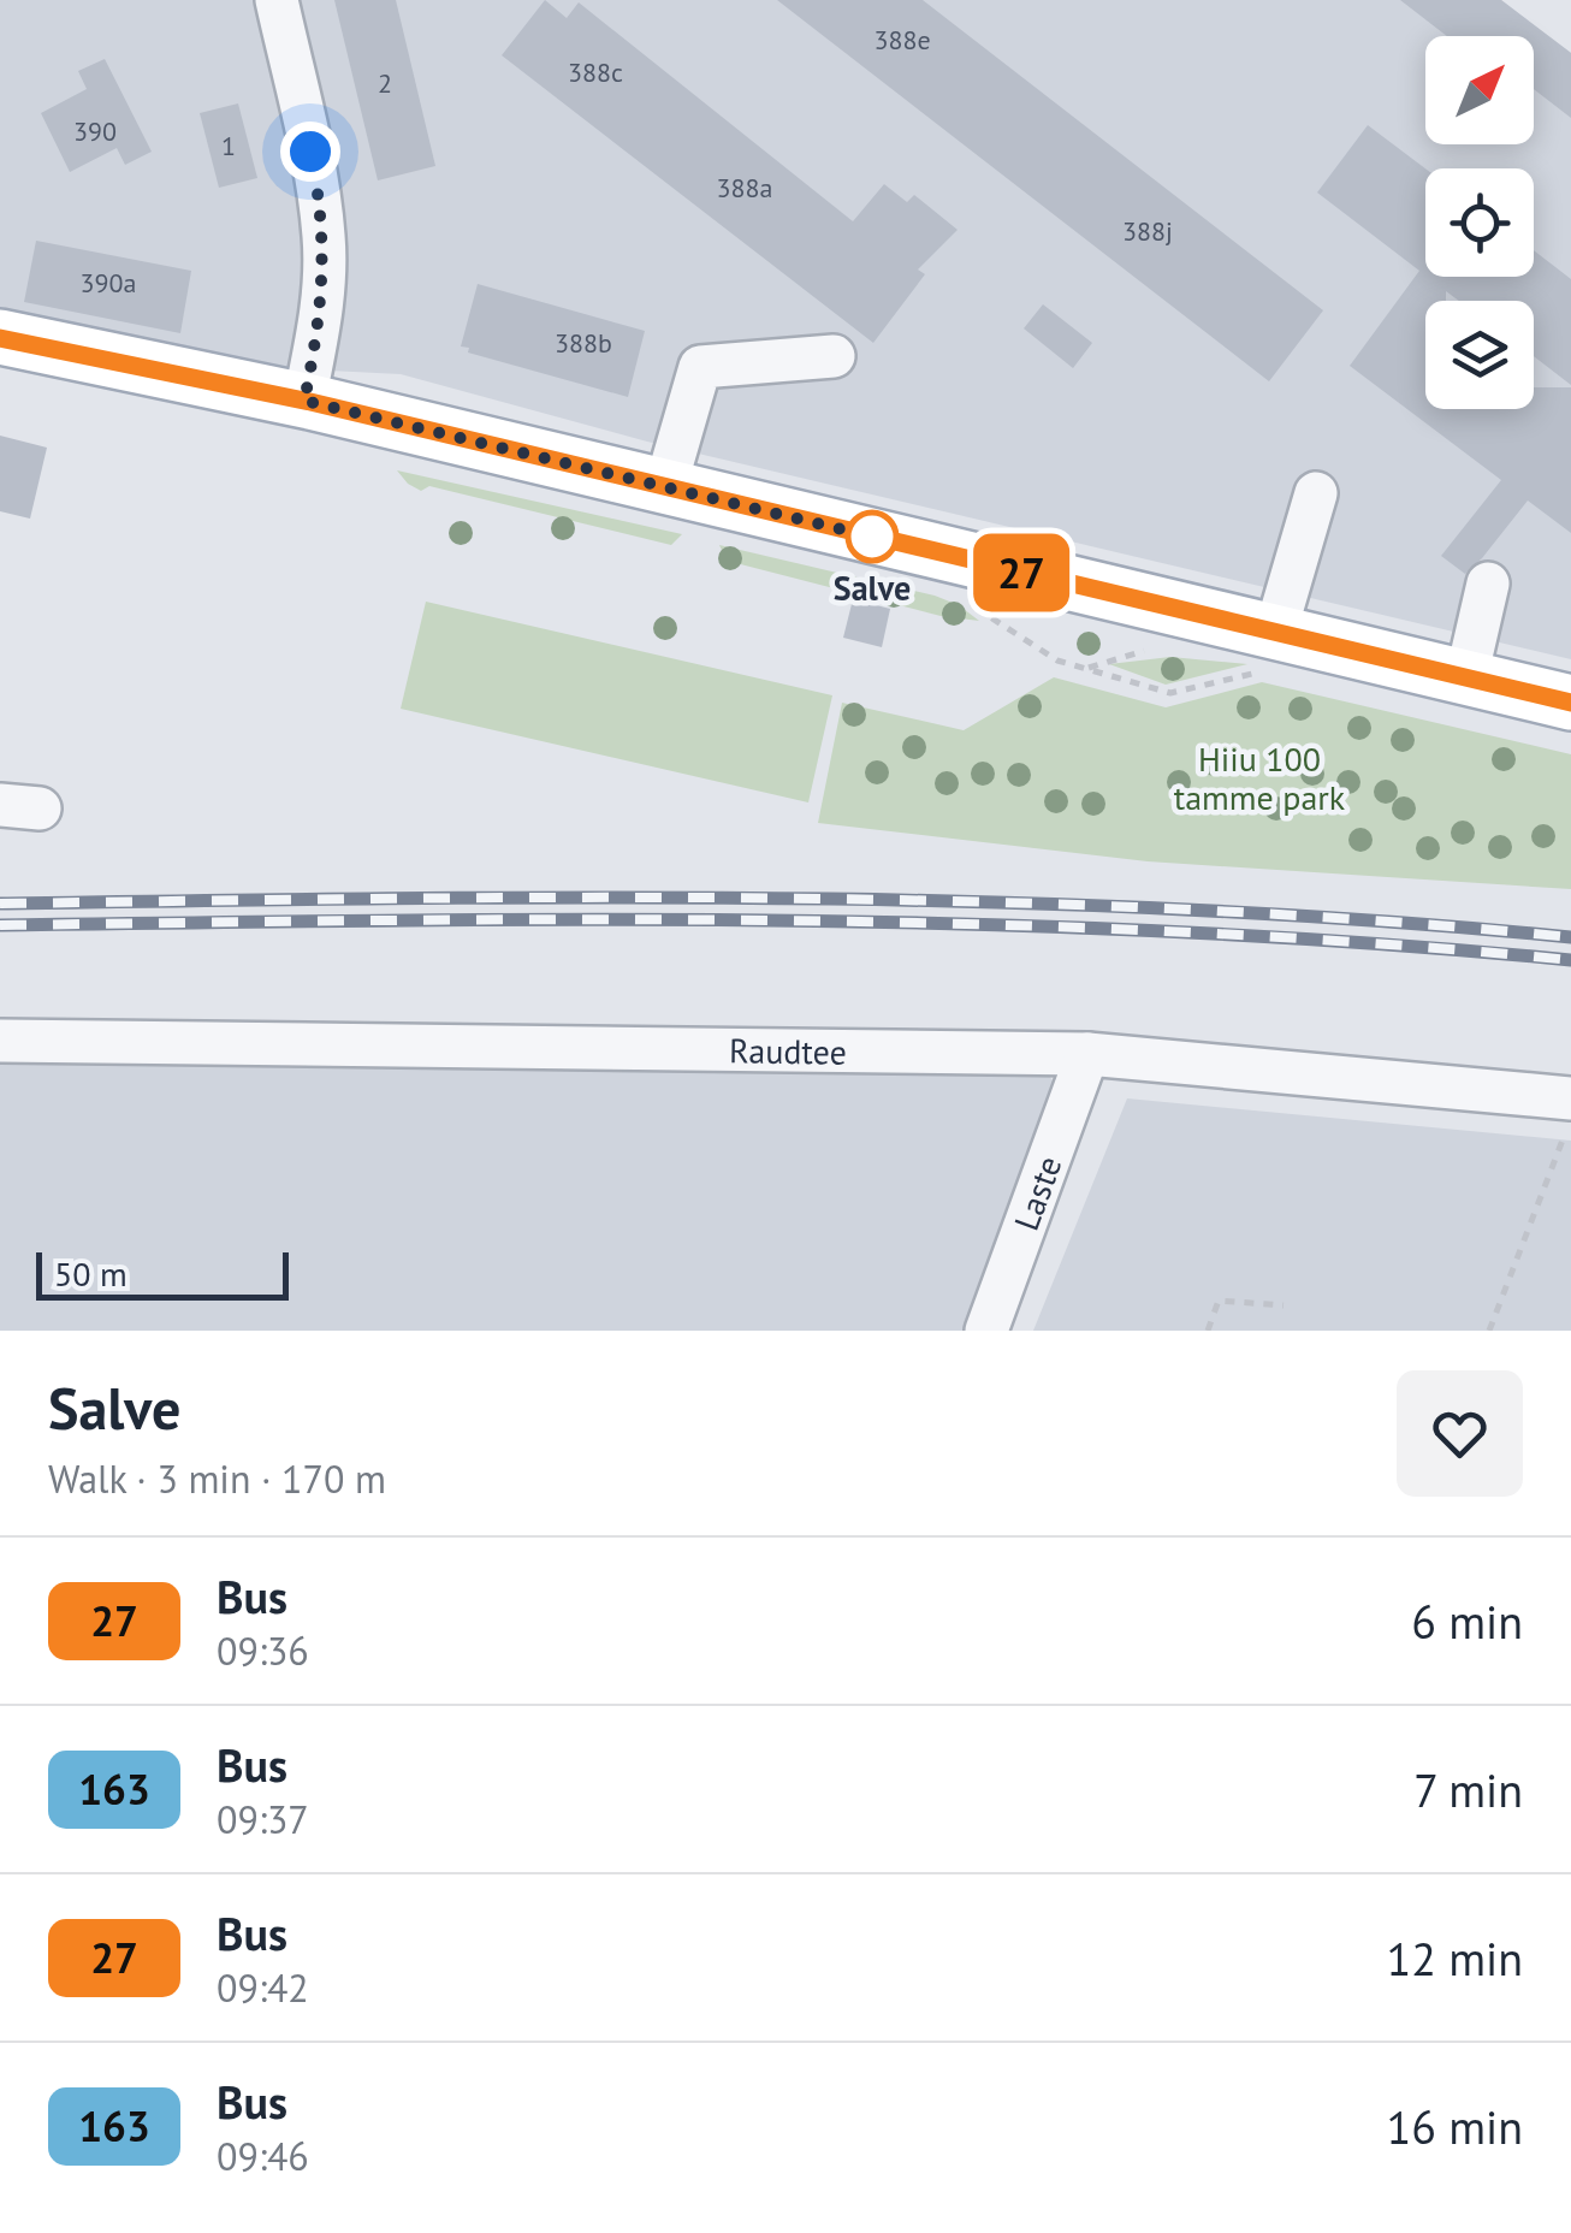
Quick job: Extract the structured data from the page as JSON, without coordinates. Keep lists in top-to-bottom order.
{
  "streets": {
    "street": ["Raudtee", "Laste"]
  },
  "crossings": [
    ["Raudtee", "Laste"]
  ],
  "parks": ["Hiiu 100 tamme park"],
  "places": ["Salve"],
  "lines": ["bus line 27"],
  "house_numbers": [
    "388e",
    "388c",
    "2",
    "390",
    "1",
    "388a",
    "388j",
    "390a",
    "388b"
  ],
  "scale_bar": "50 m",
  "north": "top right",
  "page": {
    "on_map": "27",
    "scale": "50 m",
    "heading": ["Salve", "Walk · 3 min · 170 m"],
    "list": [
      {
        "mark": "27",
        "name": "Bus",
        "note": "09:36",
        "value": "6 min"
      },
      {
        "mark": "163",
        "name": "Bus",
        "note": "09:37",
        "value": "7 min"
      },
      {
        "mark": "27",
        "name": "Bus",
        "note": "09:42",
        "value": "12 min"
      },
      {
        "mark": "163",
        "name": "Bus",
        "note": "09:46",
        "value": "16 min"
      }
    ]
  }
}
